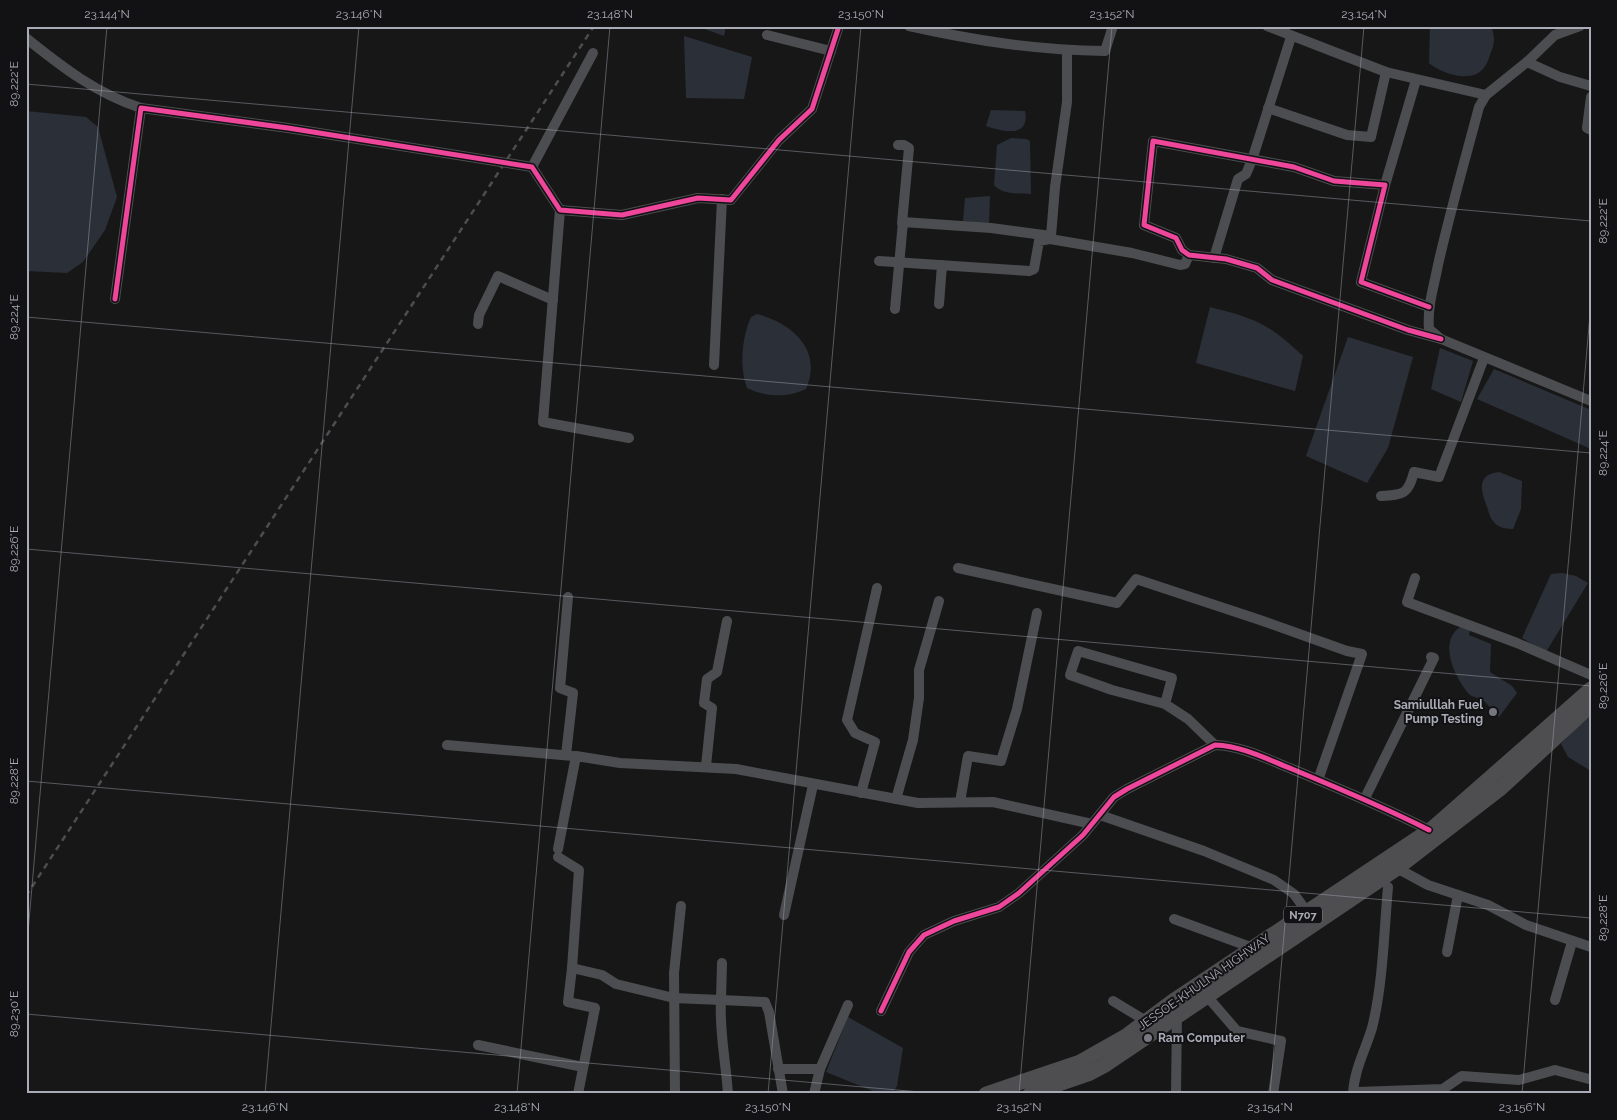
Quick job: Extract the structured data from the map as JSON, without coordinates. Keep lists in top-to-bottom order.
{
  "streets": {
    "highway": ["N707", "JESSOE-KHULNA HIGHWAY"]
  },
  "places": ["Samiulllah Fuel Pump Testing", "Ram Computer"],
  "coordinates": [
    "23.144°N",
    "23.146°N",
    "23.148°N",
    "23.150°N",
    "23.152°N",
    "23.154°N",
    "89.222°E",
    "89.224°E",
    "89.226°E",
    "89.228°E",
    "89.230°E",
    "23.156°N"
  ]
}
